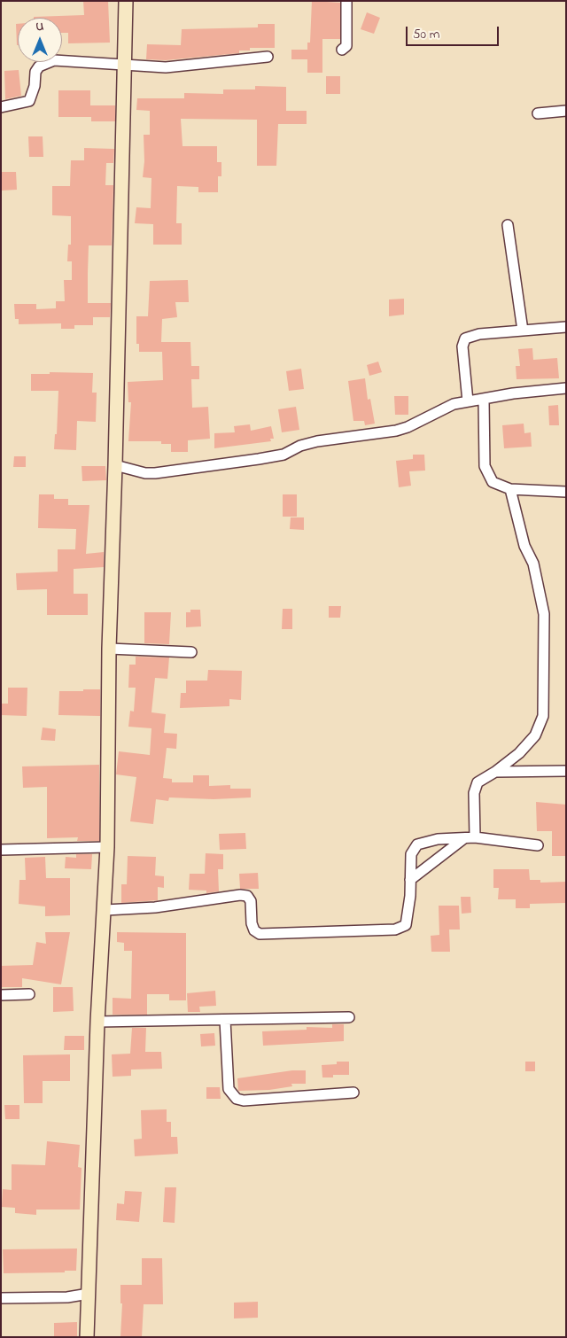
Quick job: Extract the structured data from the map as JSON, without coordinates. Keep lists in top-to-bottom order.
{
  "scale_bar": "50 m",
  "north": "top"
}
